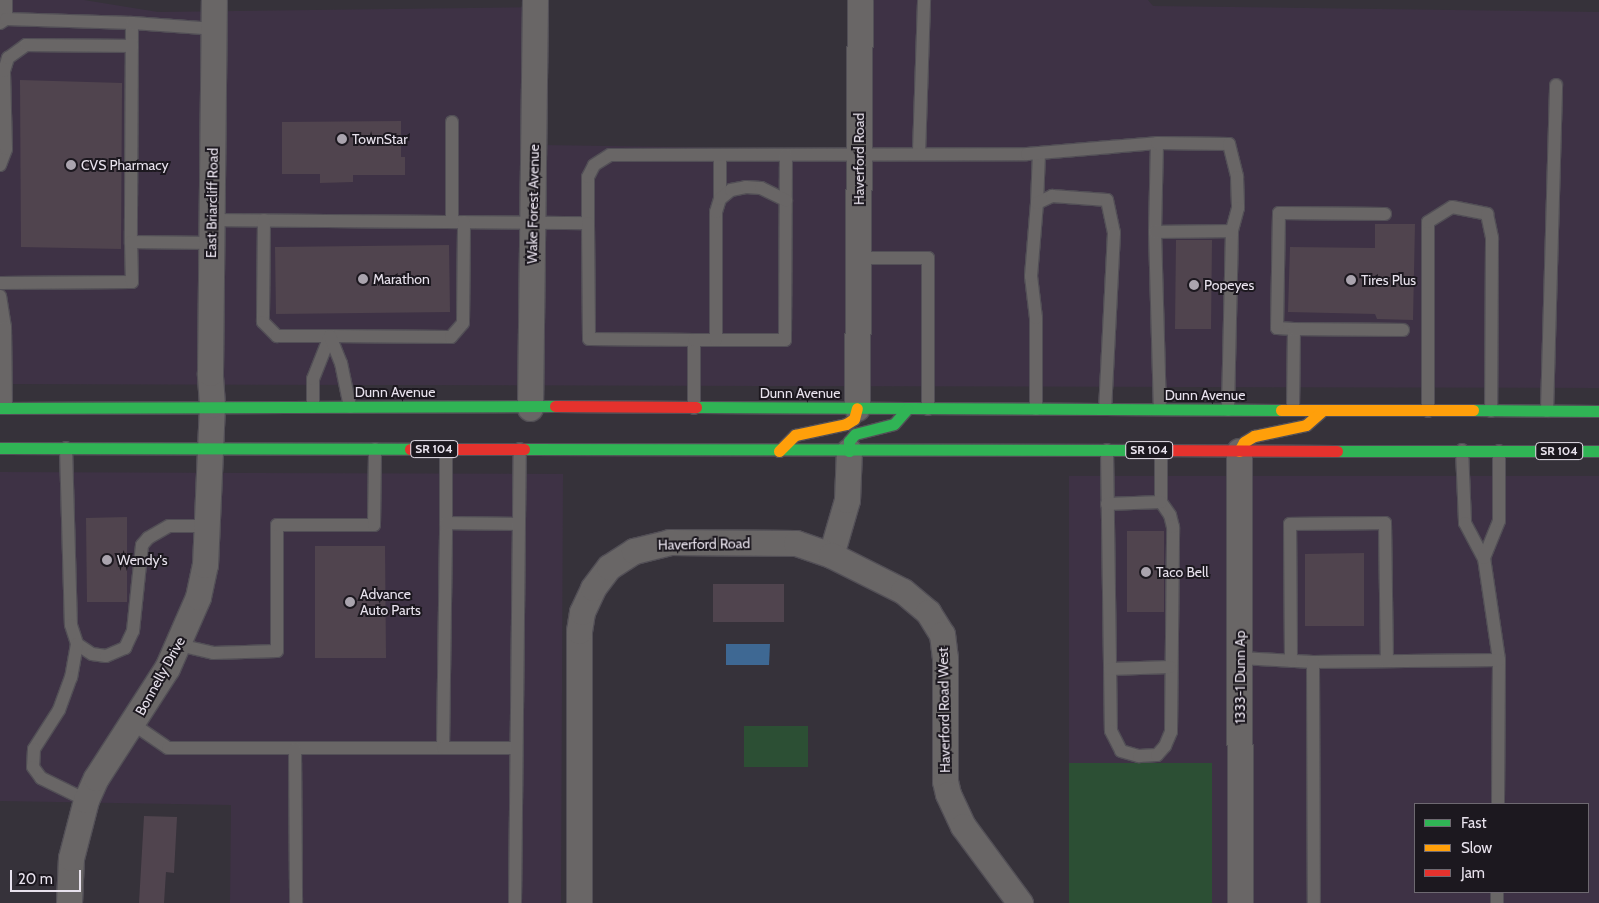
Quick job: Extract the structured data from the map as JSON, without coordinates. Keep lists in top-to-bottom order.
{
  "streets": {
    "main road": ["Dunn Avenue", "SR 104"],
    "street": [
      "Haverford Road",
      "East Briarcliff Road",
      "Wake Forest Avenue",
      "Bonnelly Drive",
      "1333-1 Dunn Ap",
      "Haverford Road West"
    ]
  },
  "crossings": [
    ["Haverford Road", "Dunn Avenue"],
    ["Haverford Road", "Haverford Road West"],
    ["East Briarcliff Road", "Dunn Avenue"],
    ["East Briarcliff Road", "Bonnelly Drive"],
    ["Wake Forest Avenue", "Dunn Avenue"],
    ["Dunn Avenue", "Bonnelly Drive"],
    ["SR 104", "Bonnelly Drive"],
    ["SR 104", "1333-1 Dunn Ap"]
  ],
  "places": [
    "TownStar",
    "CVS Pharmacy",
    "Marathon",
    "Tires Plus",
    "Popeyes",
    "Wendy's",
    "Taco Bell",
    "Advance Auto Parts"
  ],
  "legend": ["Fast", "Slow", "Jam"],
  "scale_bar": "20 m"
}
